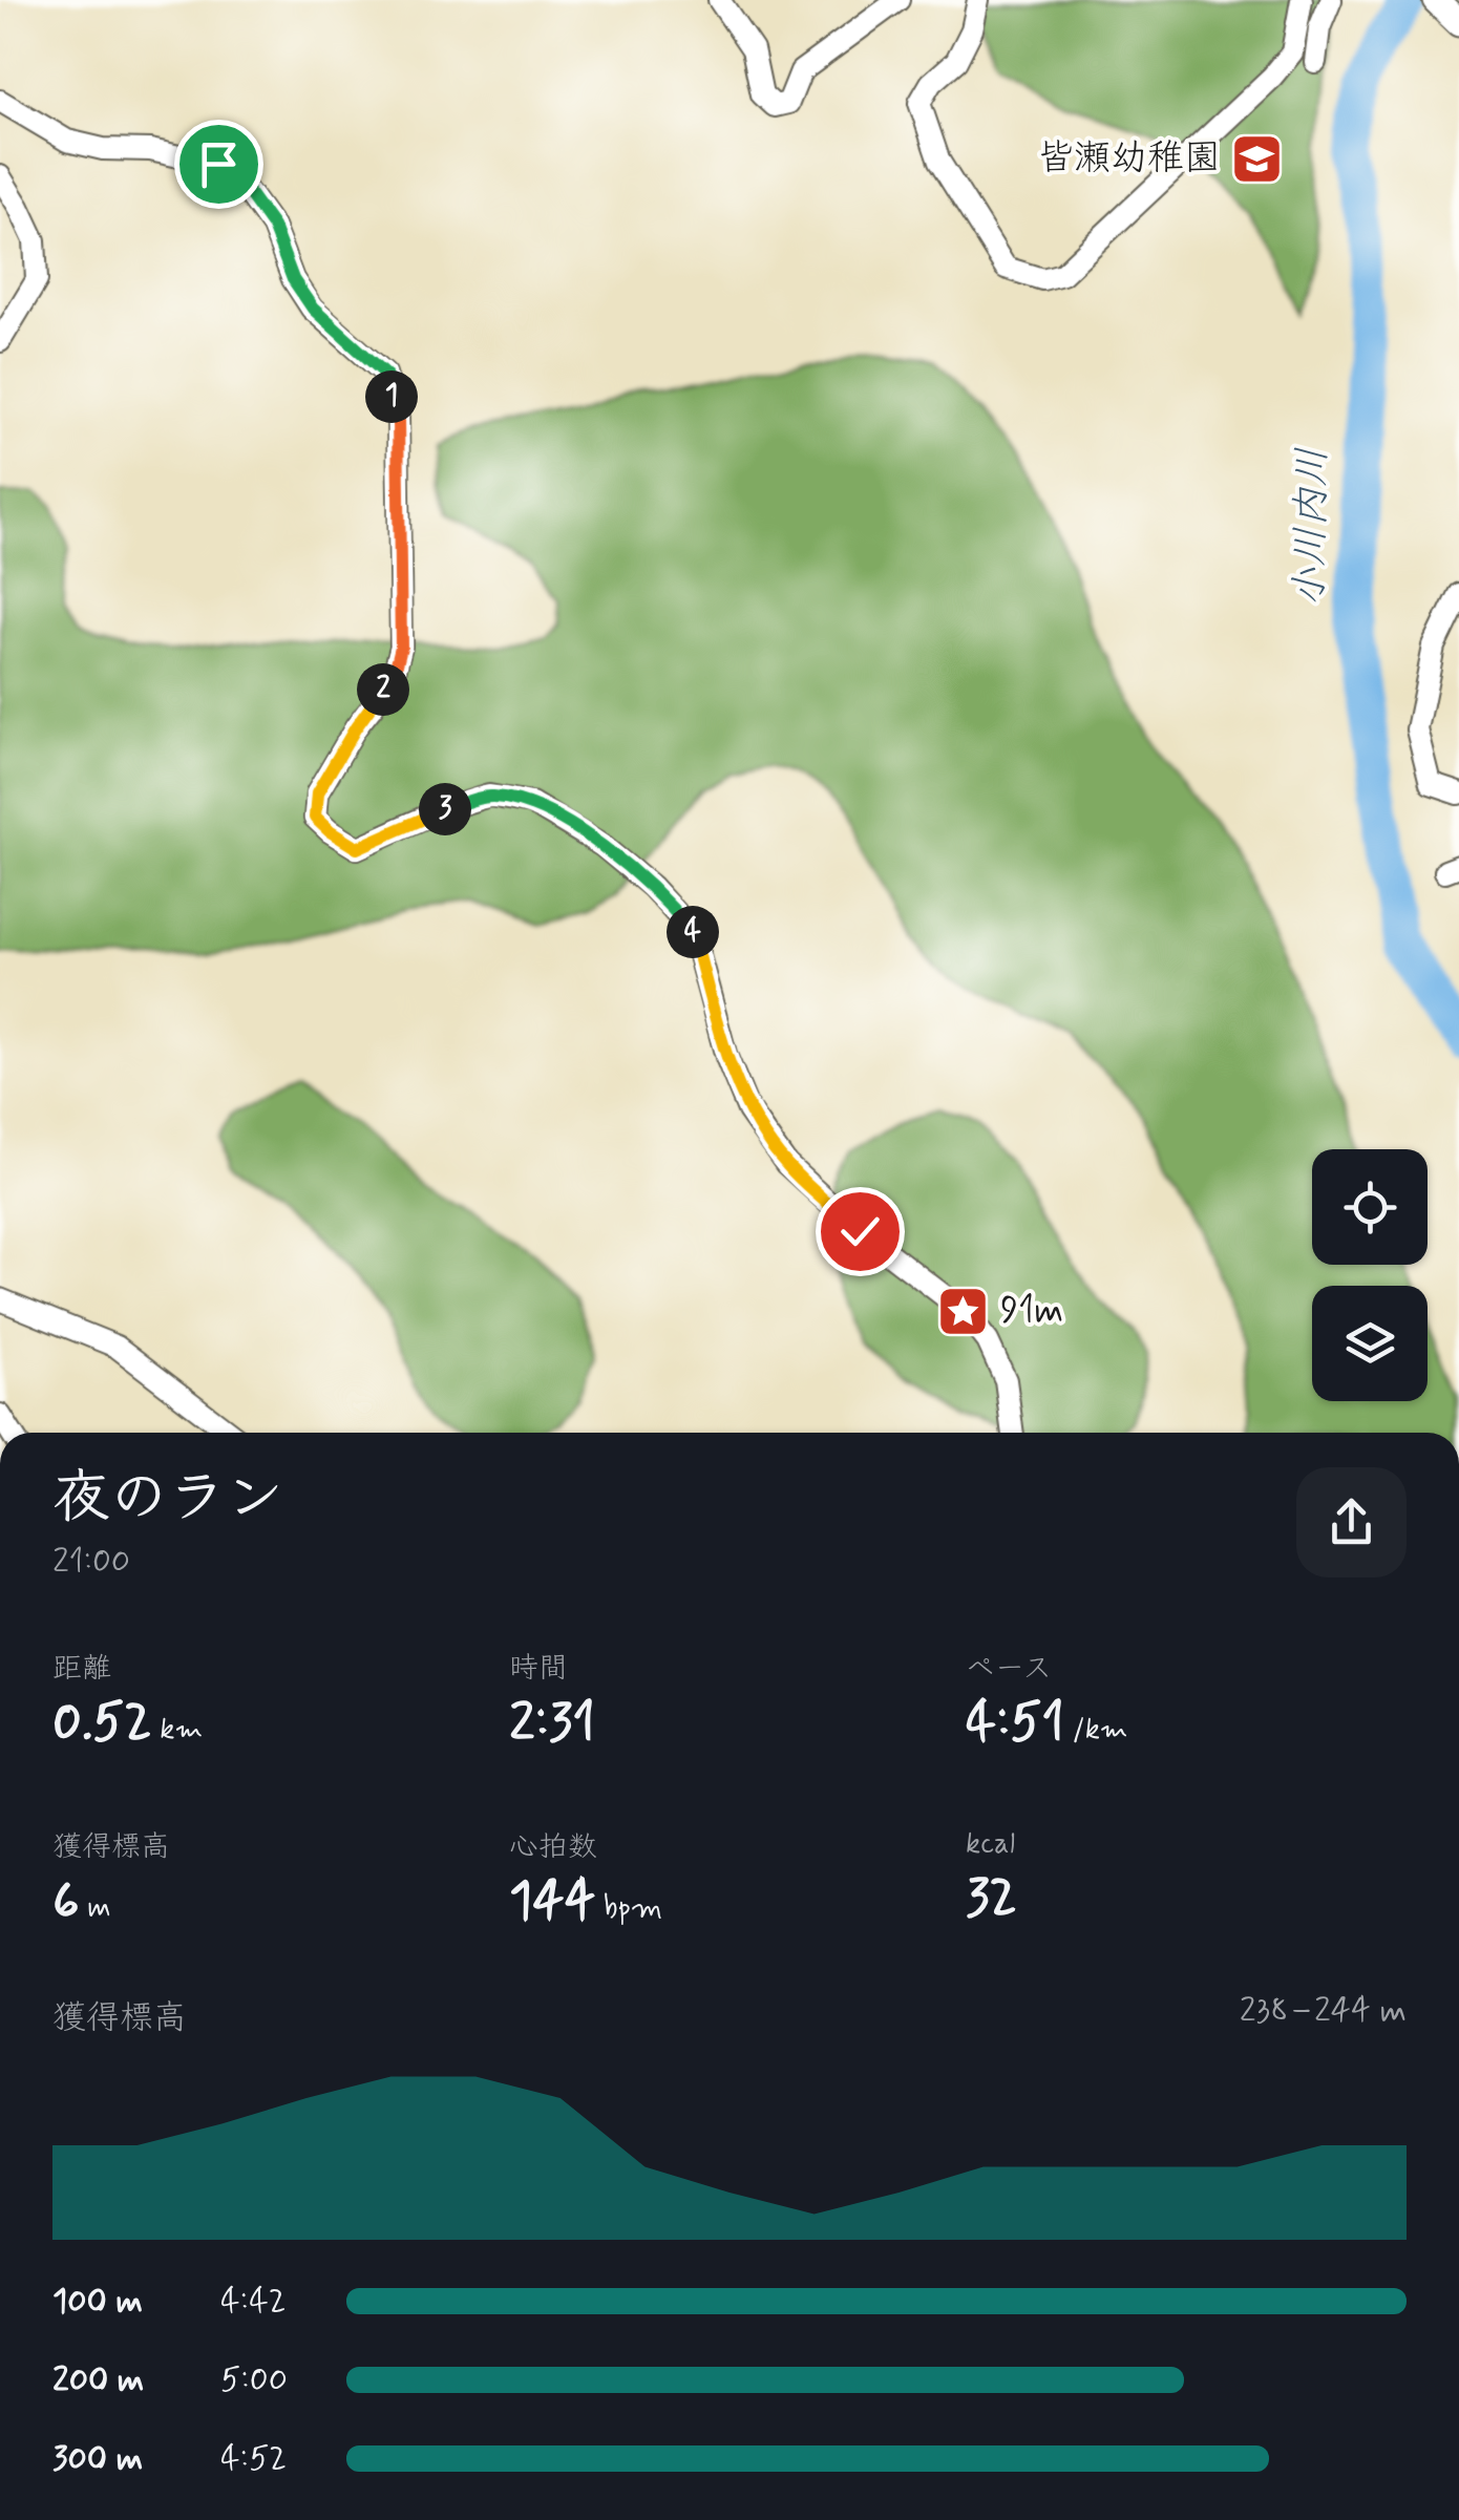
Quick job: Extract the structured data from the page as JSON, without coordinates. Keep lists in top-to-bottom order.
{
  "water": ["小川内川"],
  "places": {
    "school or university": ["皆瀬幼稚園"],
    "place": ["91m"]
  },
  "page": {
    "pins": [
      "1",
      "2",
      "3",
      "4"
    ],
    "heading": ["夜のラン", "21:00"],
    "stats": [
      ["距離", "0.52 km"],
      ["時間", "2:31"],
      ["ペース", "4:51 /km"],
      ["獲得標高", "6 m"],
      ["心拍数", "144 bpm"],
      ["kcal", "32"]
    ],
    "chart": ["獲得標高", "238–244 m"],
    "list": [
      {
        "name": "100 m",
        "note": "4:42"
      },
      {
        "name": "200 m",
        "note": "5:00"
      },
      {
        "name": "300 m",
        "note": "4:52"
      }
    ]
  }
}
